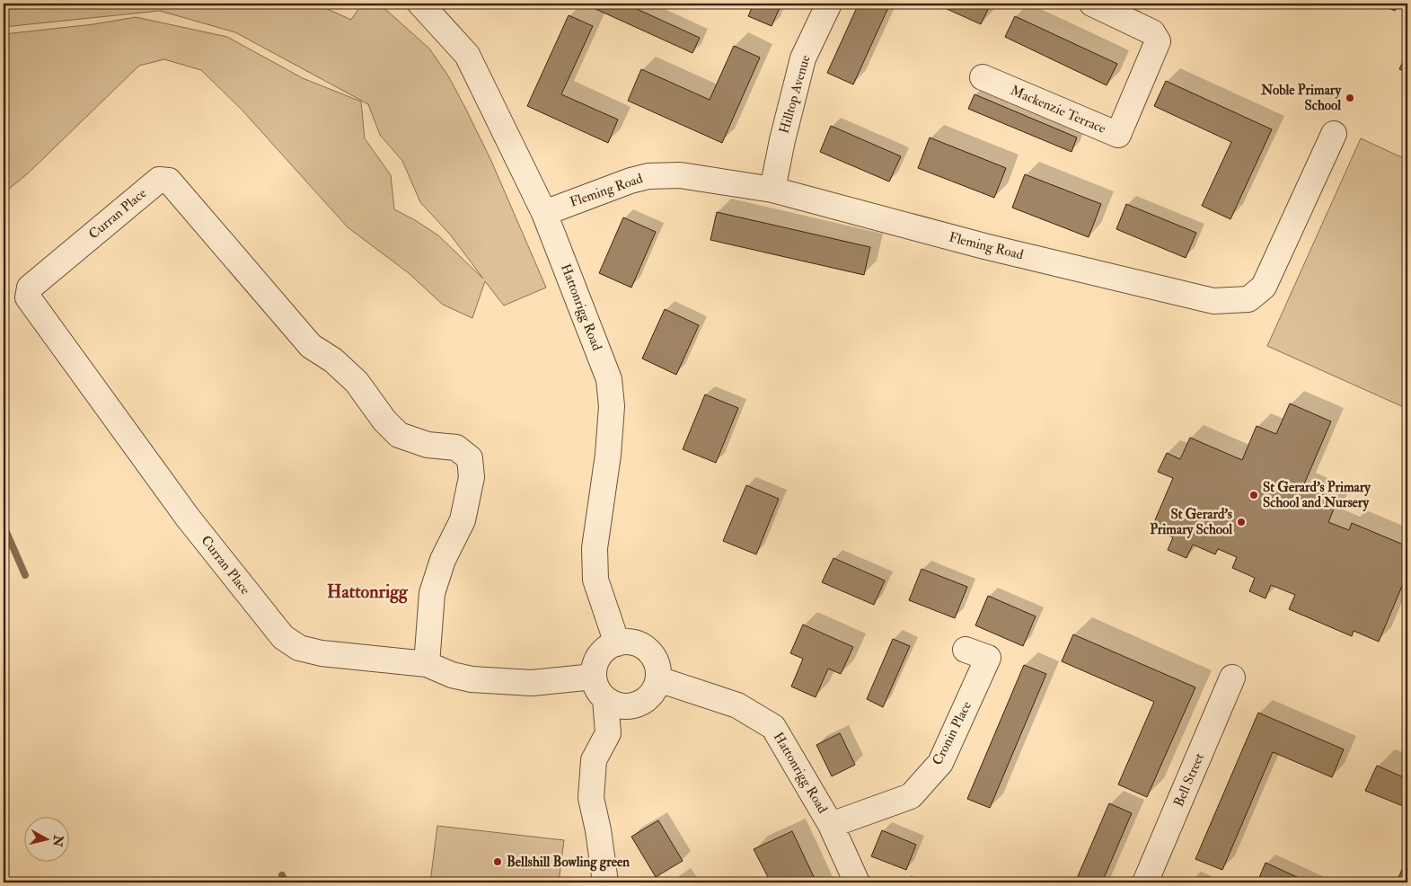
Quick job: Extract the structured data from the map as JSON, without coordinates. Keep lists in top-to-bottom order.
{
  "streets": {
    "street": [
      "Hilltop Avenue",
      "Mackenzie Terrace",
      "Fleming Road",
      "Curran Place",
      "Hattonrigg Road",
      "Cronin Place",
      "Bell Street"
    ]
  },
  "crossings": [
    ["Hilltop Avenue", "Fleming Road"],
    ["Fleming Road", "Hattonrigg Road"],
    ["Curran Place", "Hattonrigg Road"],
    ["Hattonrigg Road", "Cronin Place"]
  ],
  "districts": ["Hattonrigg"],
  "places": [
    "Noble Primary School",
    "St Gerard's Primary School and Nursery",
    "St Gerard's Primary School",
    "Bellshill Bowling green"
  ],
  "north": "right"
}
